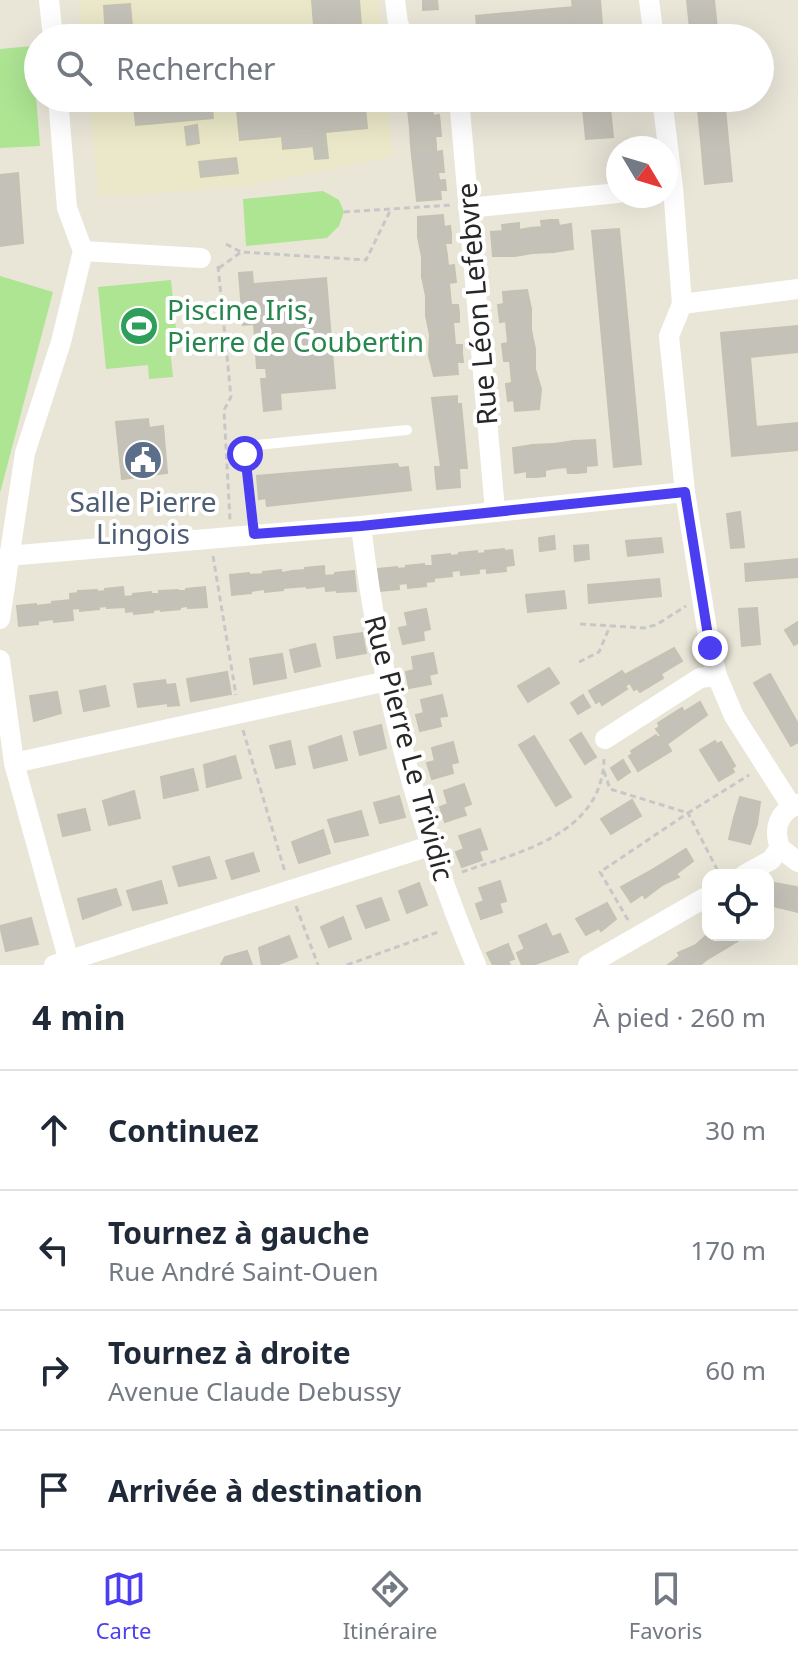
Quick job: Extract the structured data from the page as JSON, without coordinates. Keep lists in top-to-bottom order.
{
  "streets": {
    "street": ["Rue Léon Lefebvre", "Rue Pierre Le Trividic"]
  },
  "places": {
    "sports": ["Piscine Iris, Pierre de Coubertin"],
    "public building": ["Salle Pierre Lingois"]
  },
  "north": "bottom right",
  "page": {
    "search": "Rechercher",
    "heading": ["4 min", "À pied · 260 m"],
    "list": [
      ["Continuez", "30 m"],
      ["Tournez à gauche", "Rue André Saint-Ouen", "170 m"],
      ["Tournez à droite", "Avenue Claude Debussy", "60 m"],
      "Arrivée à destination"
    ],
    "nav": ["Carte", "Itinéraire", "Favoris"]
  }
}
